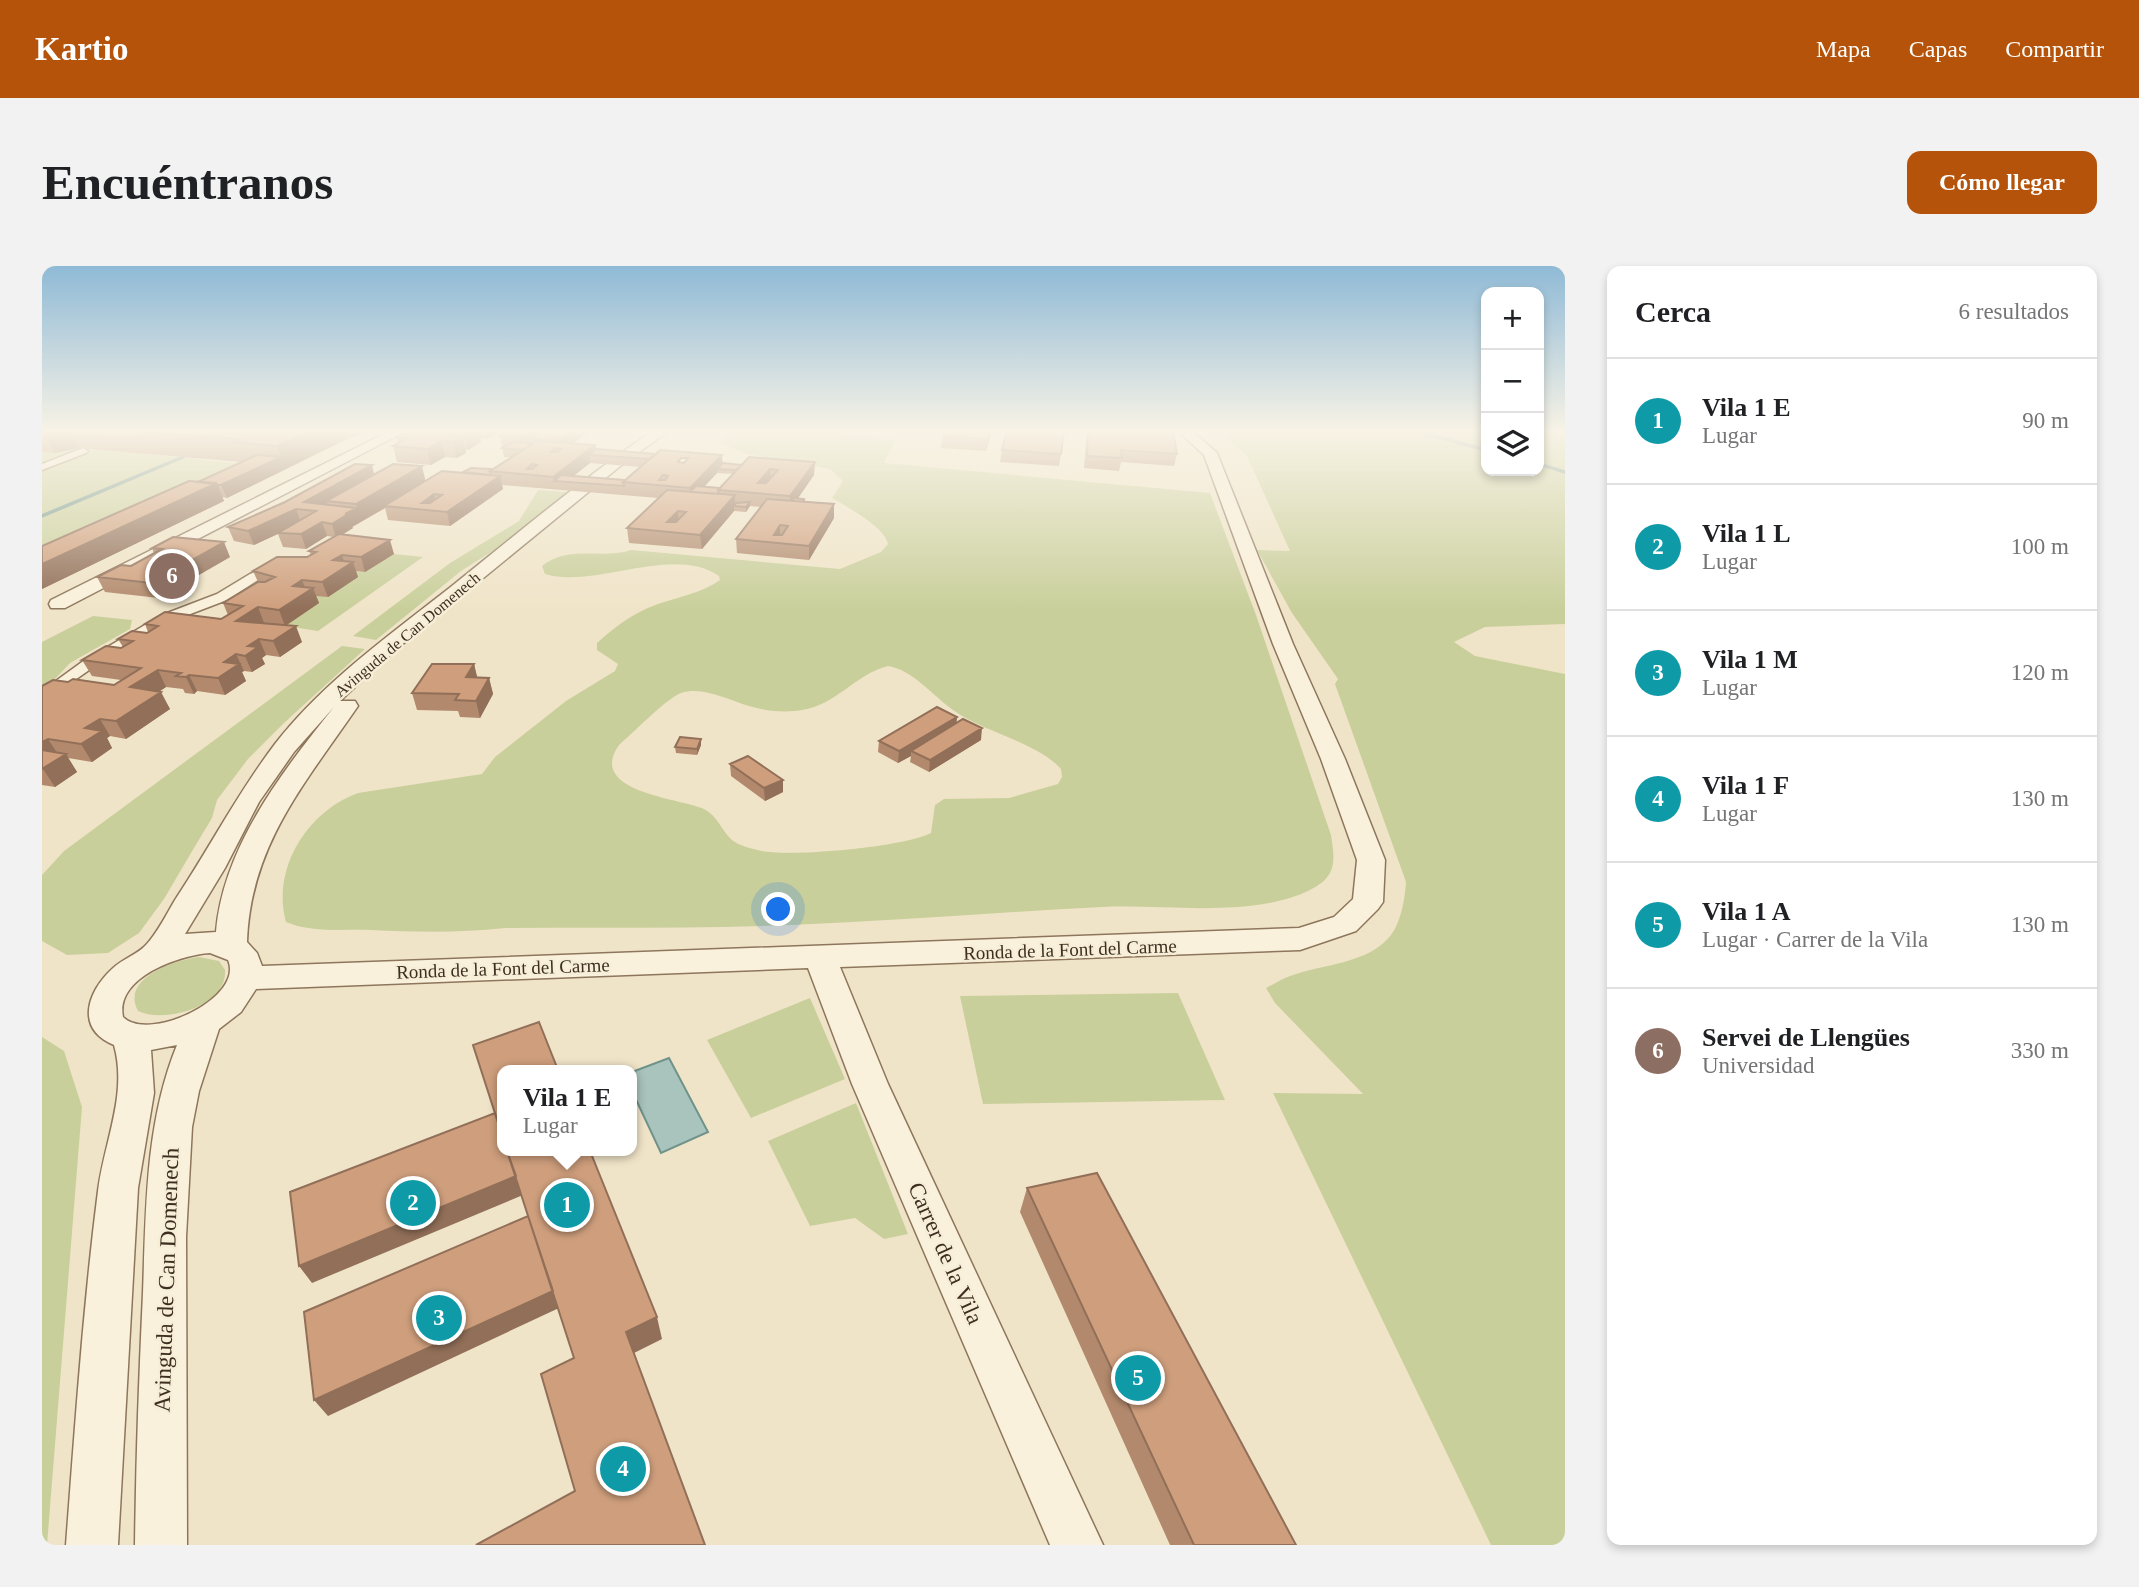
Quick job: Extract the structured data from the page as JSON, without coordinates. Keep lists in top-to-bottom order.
{
  "streets": {
    "street": ["Avinguda de Can Domenech", "Ronda de la Font del Carme", "Carrer de la Vila"]
  },
  "crossings": [
    ["Ronda de la Font del Carme", "Carrer de la Vila"]
  ],
  "page": {
    "header": "Kartio",
    "nav": ["Mapa", "Capas", "Compartir"],
    "buttons": "Cómo llegar",
    "title": "Encuéntranos",
    "heading": ["Cerca", "6 resultados"],
    "map_buttons": ["+", "−"],
    "list": [
      {
        "mark": "1",
        "name": "Vila 1 E",
        "note": "Lugar",
        "value": "90 m"
      },
      {
        "mark": "2",
        "name": "Vila 1 L",
        "note": "Lugar",
        "value": "100 m"
      },
      {
        "mark": "3",
        "name": "Vila 1 M",
        "note": "Lugar",
        "value": "120 m"
      },
      {
        "mark": "4",
        "name": "Vila 1 F",
        "note": "Lugar",
        "value": "130 m"
      },
      {
        "mark": "5",
        "name": "Vila 1 A",
        "note": "Lugar · Carrer de la Vila",
        "value": "130 m"
      },
      {
        "mark": "6",
        "name": "Servei de Llengües",
        "note": "Universidad",
        "value": "330 m"
      }
    ],
    "pins": [
      "6",
      "2",
      "1",
      "3",
      "5",
      "4"
    ],
    "popup": ["Vila 1 E", "Lugar"]
  }
}
